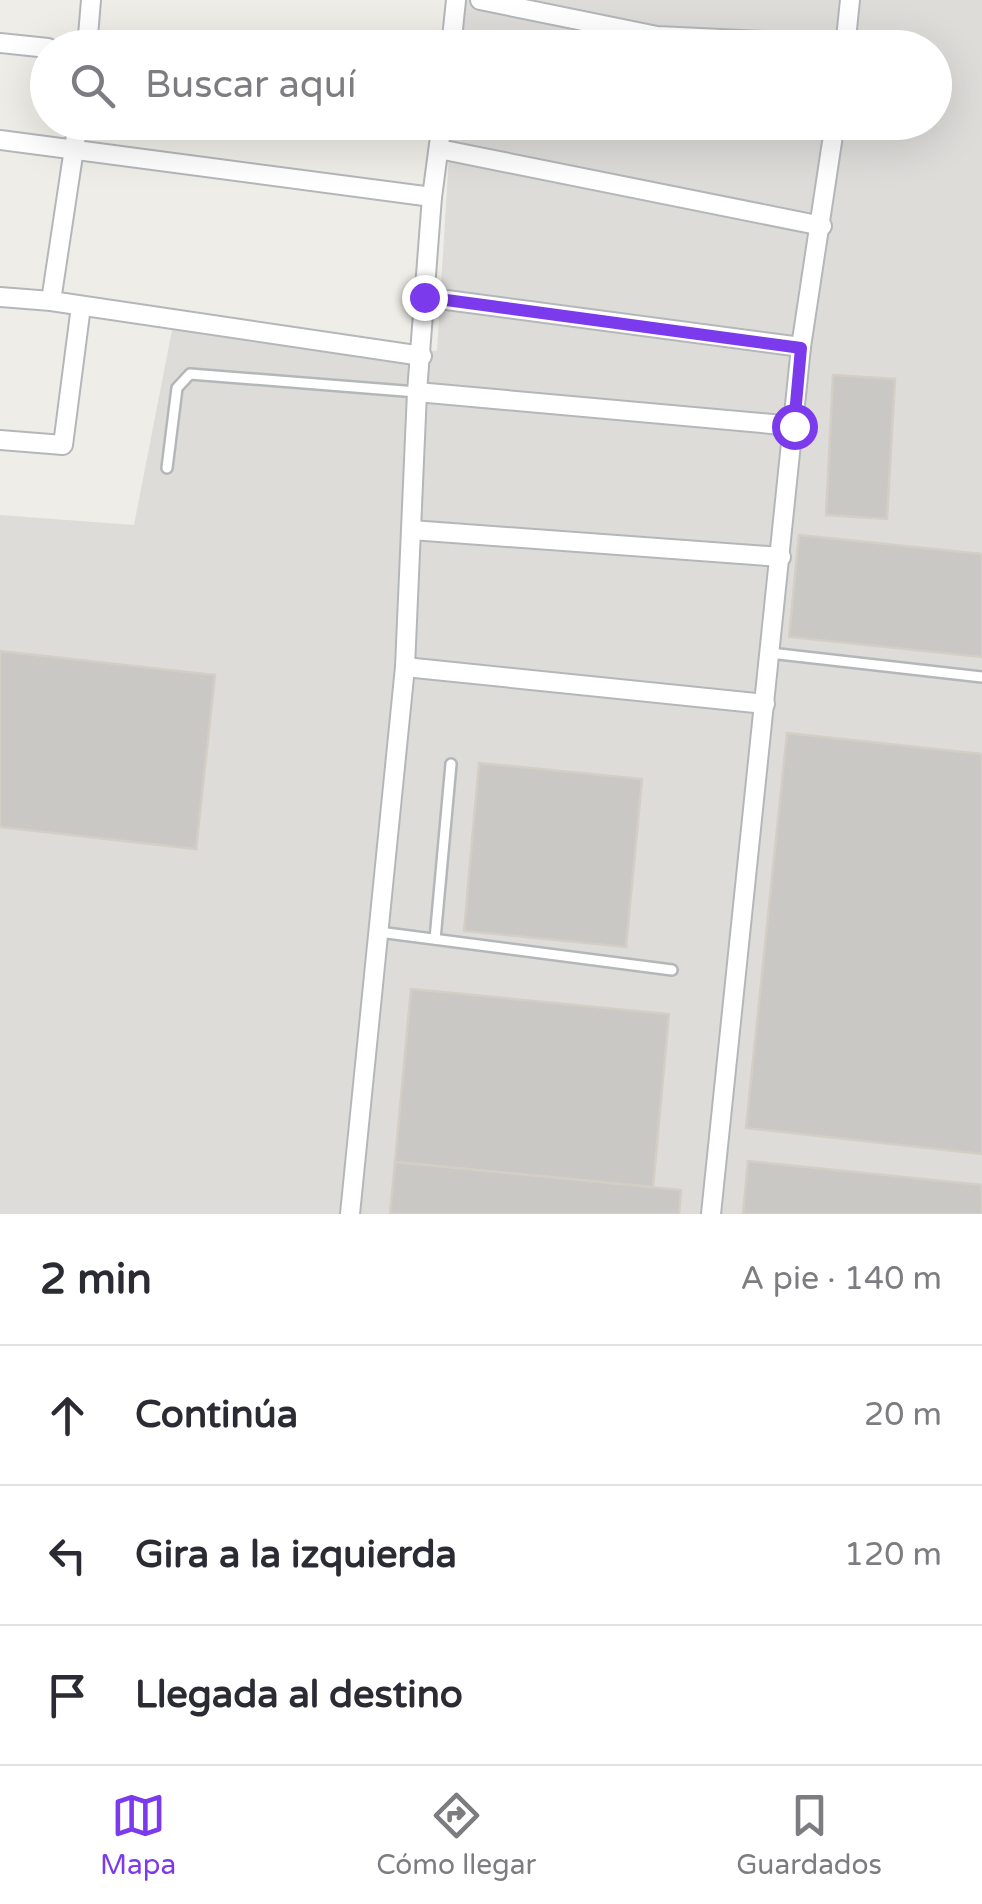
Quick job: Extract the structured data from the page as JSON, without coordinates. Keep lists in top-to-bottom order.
{
  "page": {
    "search": "Buscar aquí",
    "heading": ["2 min", "A pie · 140 m"],
    "list": [
      ["Continúa", "20 m"],
      ["Gira a la izquierda", "120 m"],
      "Llegada al destino"
    ],
    "nav": ["Mapa", "Cómo llegar", "Guardados"]
  }
}
